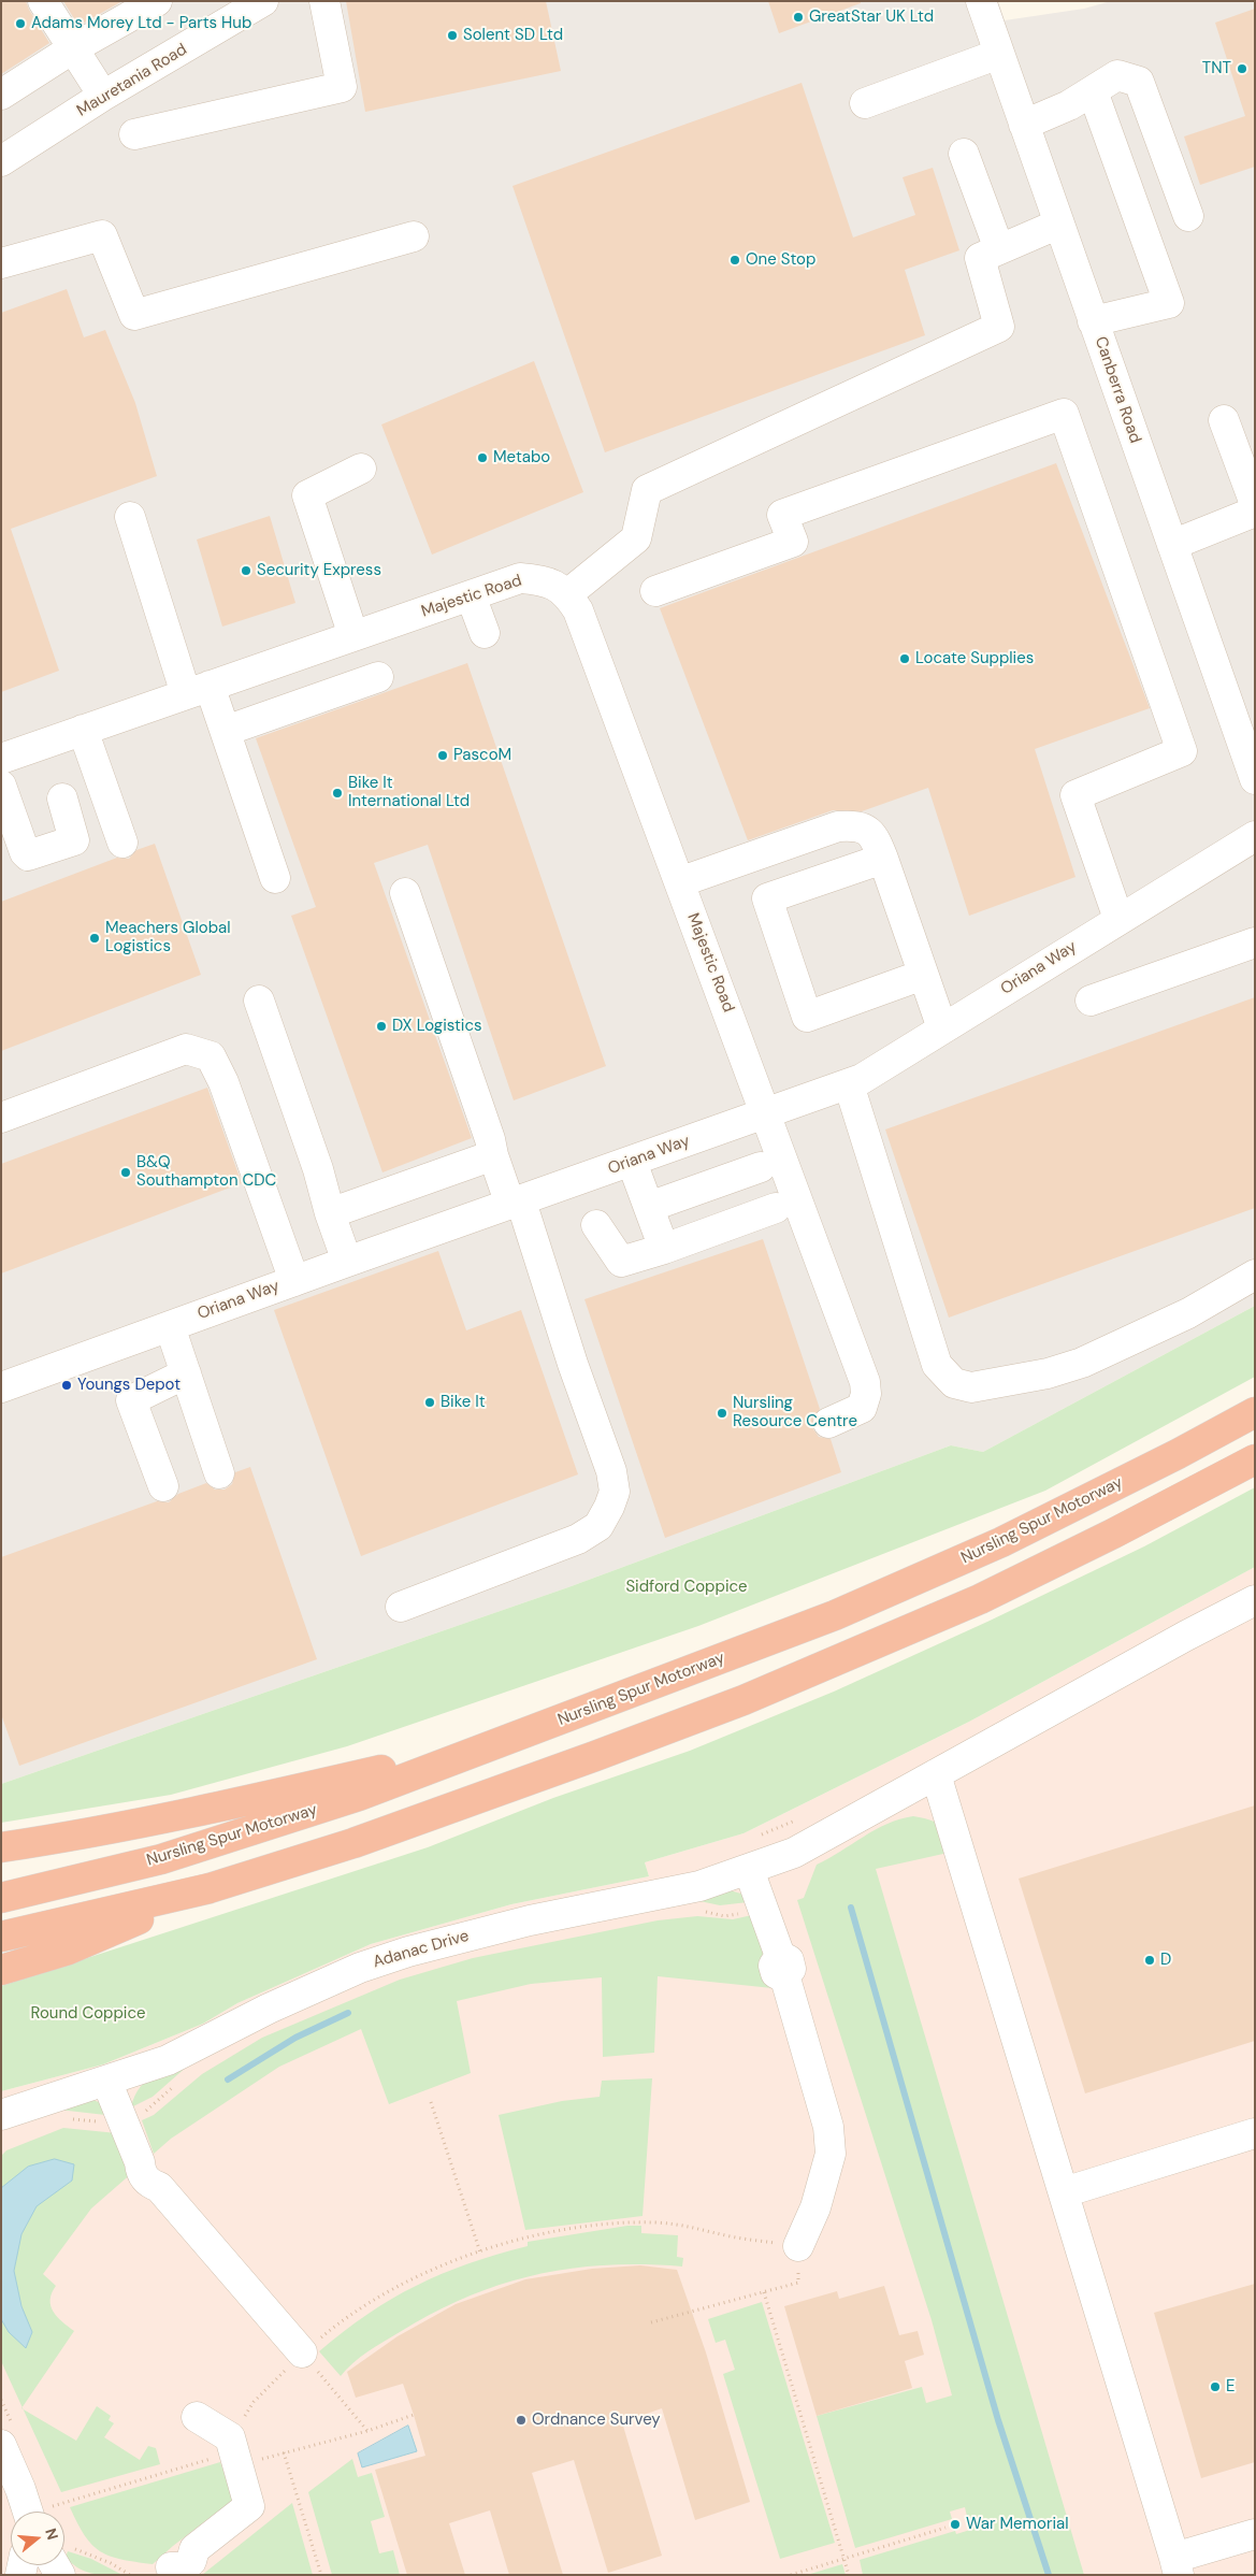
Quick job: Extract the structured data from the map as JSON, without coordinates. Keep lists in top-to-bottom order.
{
  "streets": {
    "highway": ["Nursling Spur Motorway"],
    "street": [
      "Mauretania Road",
      "Canberra Road",
      "Majestic Road",
      "Oriana Way",
      "Adanac Drive"
    ]
  },
  "crossings": [
    ["Majestic Road", "Oriana Way"]
  ],
  "parks": ["Sidford Coppice", "Round Coppice"],
  "places": [
    "GreatStar UK Ltd",
    "Adams Morey Ltd - Parts Hub",
    "Solent SD Ltd",
    "TNT",
    "One Stop",
    "Metabo",
    "Security Express",
    "Locate Supplies",
    "PascoM",
    "Bike It International Ltd",
    "Meachers Global Logistics",
    "DX Logistics",
    "B&Q Southampton CDC",
    "Youngs Depot",
    "Bike It",
    "Nursling Resource Centre",
    "D",
    "E",
    "Ordnance Survey",
    "War Memorial"
  ],
  "north": "right"
}
